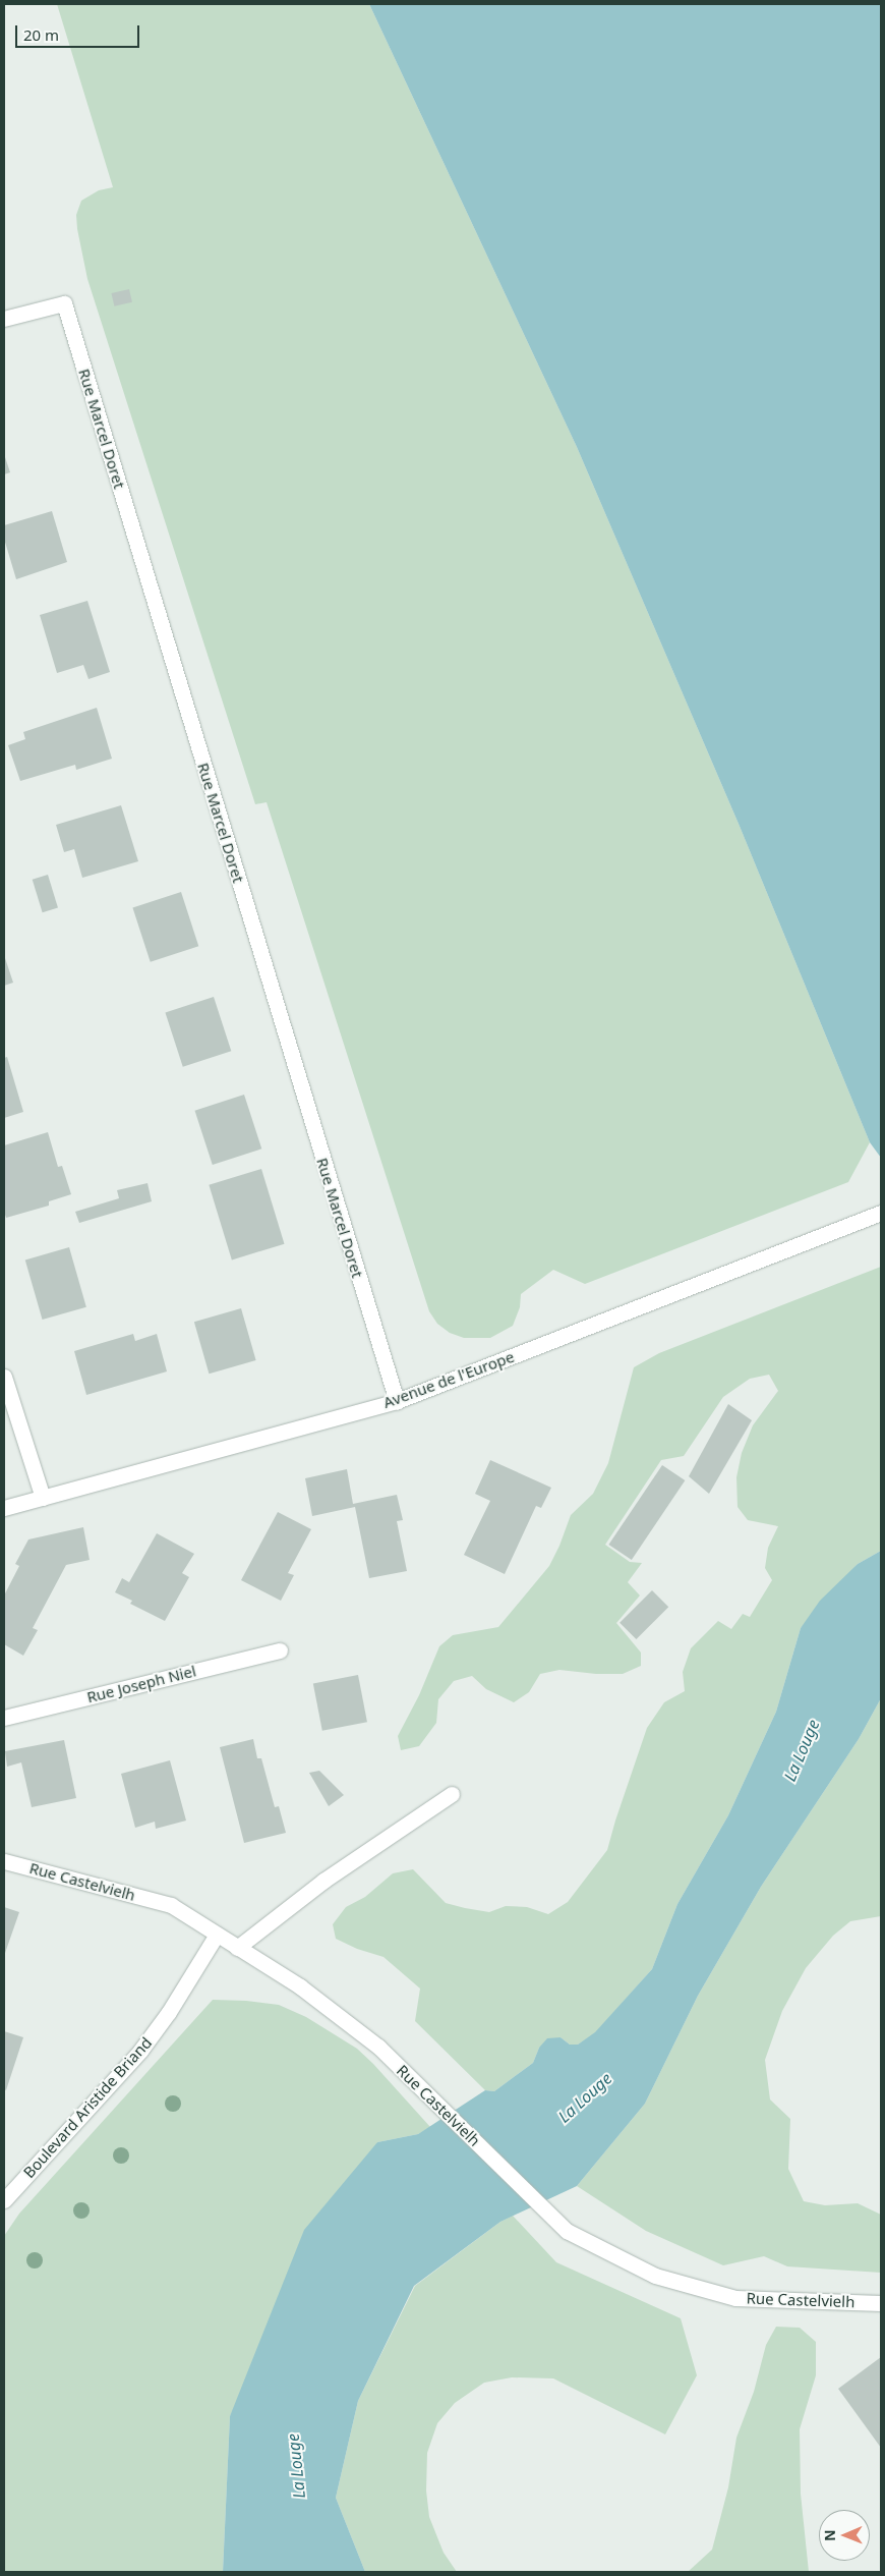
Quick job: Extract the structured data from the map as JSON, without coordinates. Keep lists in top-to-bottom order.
{
  "streets": {
    "street": [
      "Rue Marcel Doret",
      "Avenue de l'Europe",
      "Rue Joseph Niel",
      "Rue Castelvielh",
      "Boulevard Aristide Briand"
    ]
  },
  "crossings": [
    ["Rue Marcel Doret", "Avenue de l'Europe"],
    ["Rue Castelvielh", "Boulevard Aristide Briand"]
  ],
  "water": ["La Louge"],
  "scale_bar": "20 m",
  "north": "left"
}
